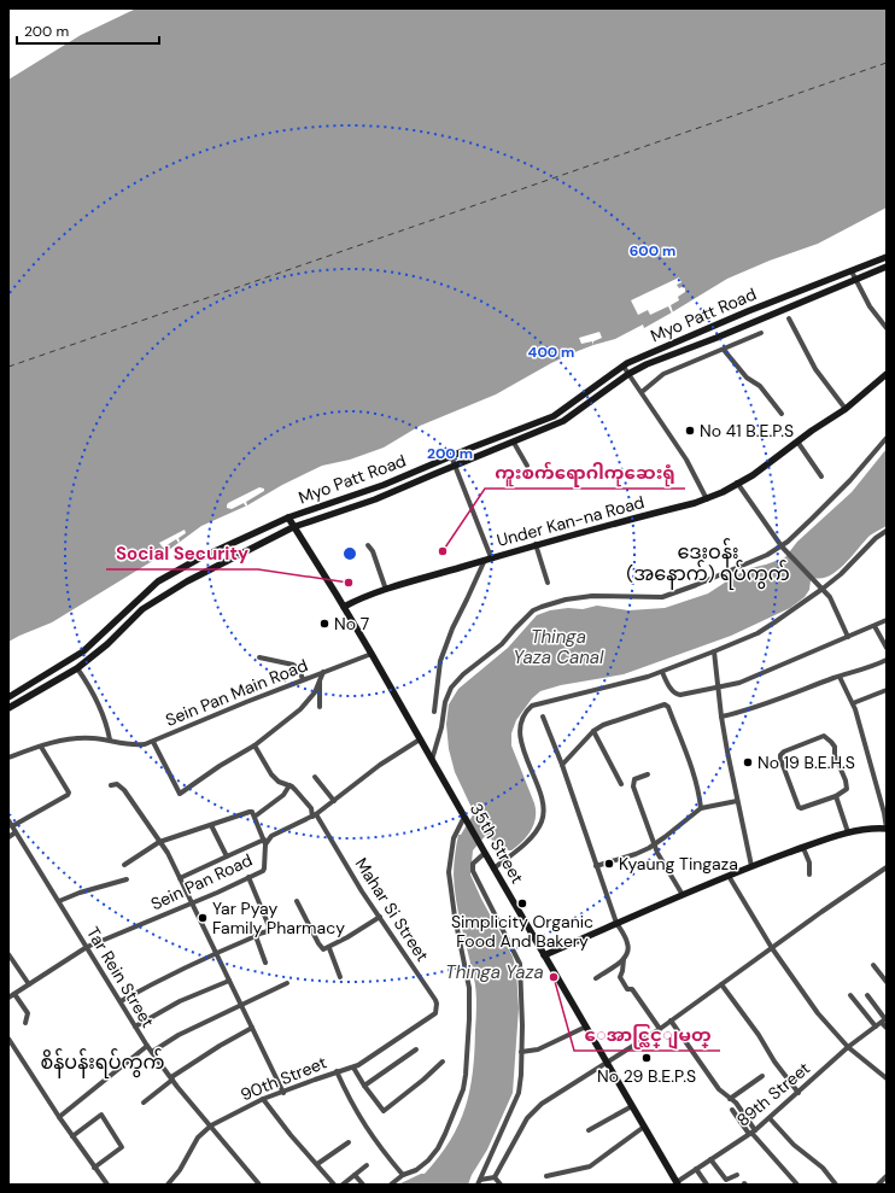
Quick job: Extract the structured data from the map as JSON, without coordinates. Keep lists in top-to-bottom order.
{
  "streets": {
    "main road": ["Myo Patt Road", "Under Kan-na Road", "35th Street"],
    "street": [
      "Sein Pan Main Road",
      "Sein Pan Road",
      "Mahar Si Street",
      "Tar Rein Street",
      "90th Street",
      "89th Street"
    ]
  },
  "crossings": [
    ["Myo Patt Road", "35th Street"],
    ["Under Kan-na Road", "35th Street"],
    ["Sein Pan Main Road", "35th Street"],
    ["35th Street", "Sein Pan Road"],
    ["35th Street", "89th Street"],
    ["Sein Pan Road", "Mahar Si Street"],
    ["Sein Pan Road", "Tar Rein Street"],
    ["Mahar Si Street", "90th Street"],
    ["Tar Rein Street", "90th Street"]
  ],
  "districts": ["ဒေးဝန်း (အနောက်) ရပ်ကွက်", "စိန်ပန်းရပ်ကွက်"],
  "water": ["Thinga Yaza Canal", "Thinga Yaza"],
  "places": [
    "No 41 B.E.P.S",
    "ကူးစက်ရောဂါကုဆေးရုံ",
    "Social Security",
    "No 7",
    "No 19 B.E.H.S",
    "Kyaung Tingaza",
    "Simplicity Organic Food And Bakery",
    "Yar Pyay Family Pharmacy",
    "ေအာင္လြင္ျမတ္",
    "No 29 B.E.P.S"
  ],
  "scale_bar": "200 m",
  "rings": ["600 m", "400 m", "200 m"]
}
